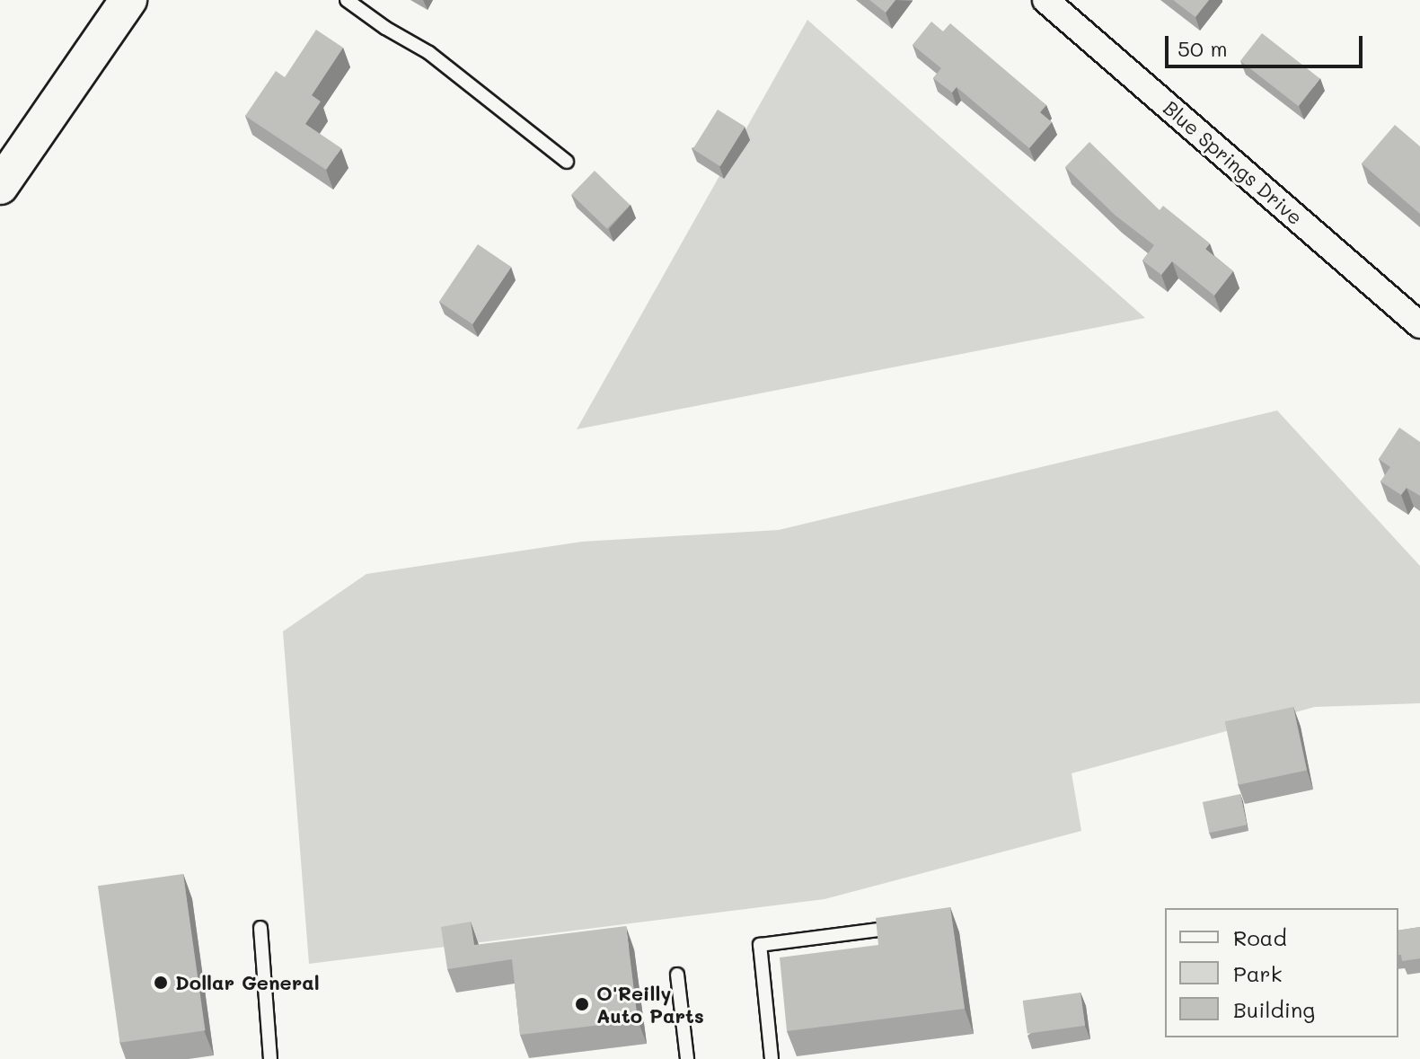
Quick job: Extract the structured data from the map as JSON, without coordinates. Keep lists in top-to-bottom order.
{
  "streets": {
    "street": ["Blue Springs Drive"]
  },
  "places": ["Dollar General", "O'Reilly Auto Parts"],
  "legend": ["Road", "Park", "Building"],
  "scale_bar": "50 m"
}
